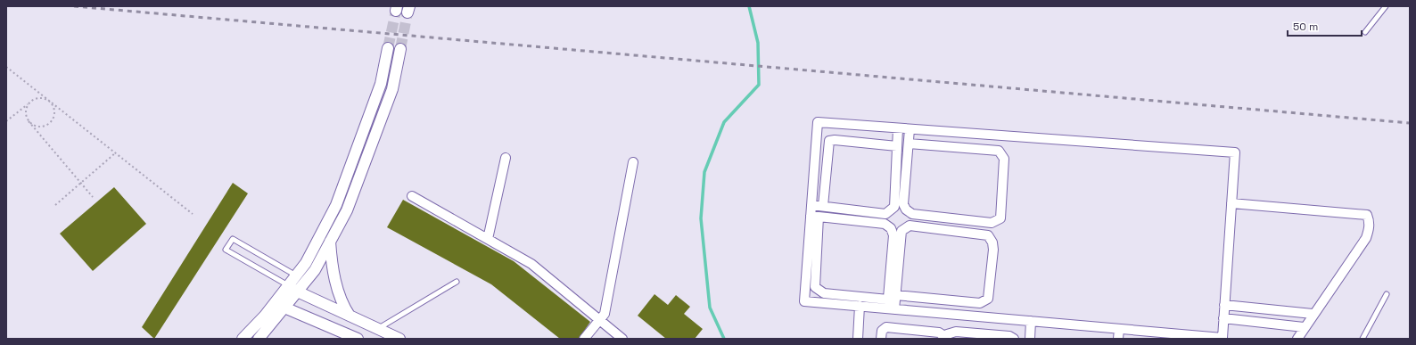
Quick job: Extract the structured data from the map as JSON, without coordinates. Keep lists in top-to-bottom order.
{
  "scale_bar": "50 m"
}
